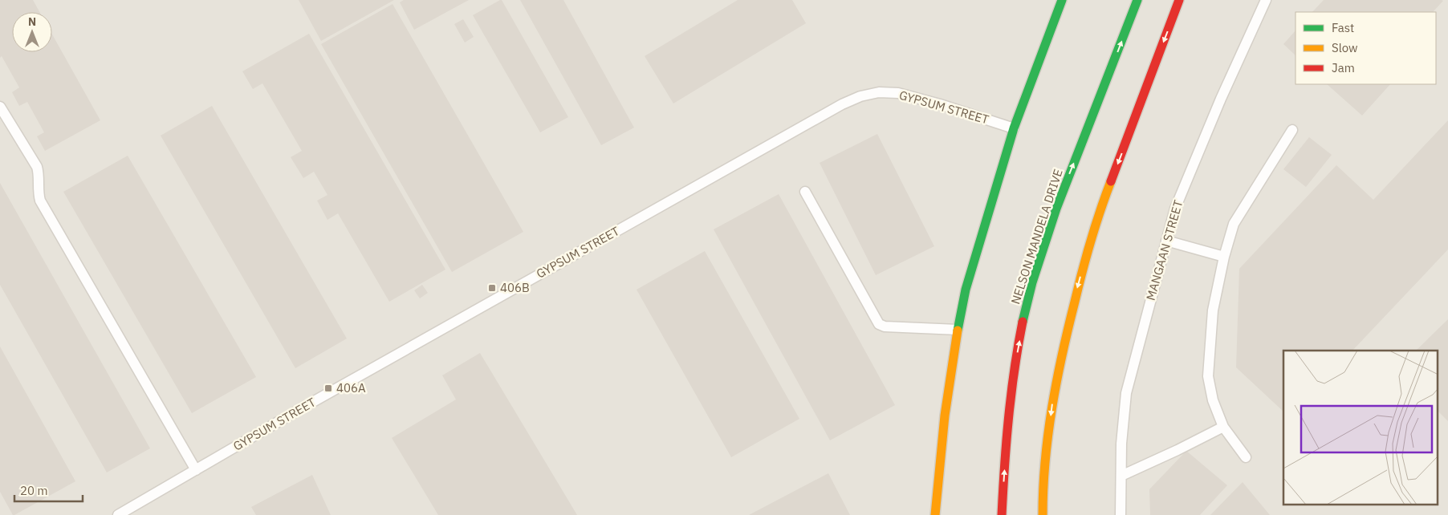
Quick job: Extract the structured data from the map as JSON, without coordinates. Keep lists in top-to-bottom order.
{
  "streets": {
    "main road": ["NELSON MANDELA DRIVE"],
    "lane": ["GYPSUM STREET", "MANGAAN STREET"]
  },
  "places": {
    "transit": ["406B", "406A"]
  },
  "legend": ["Fast", "Slow", "Jam"],
  "scale_bar": "20 m",
  "north": "top"
}
